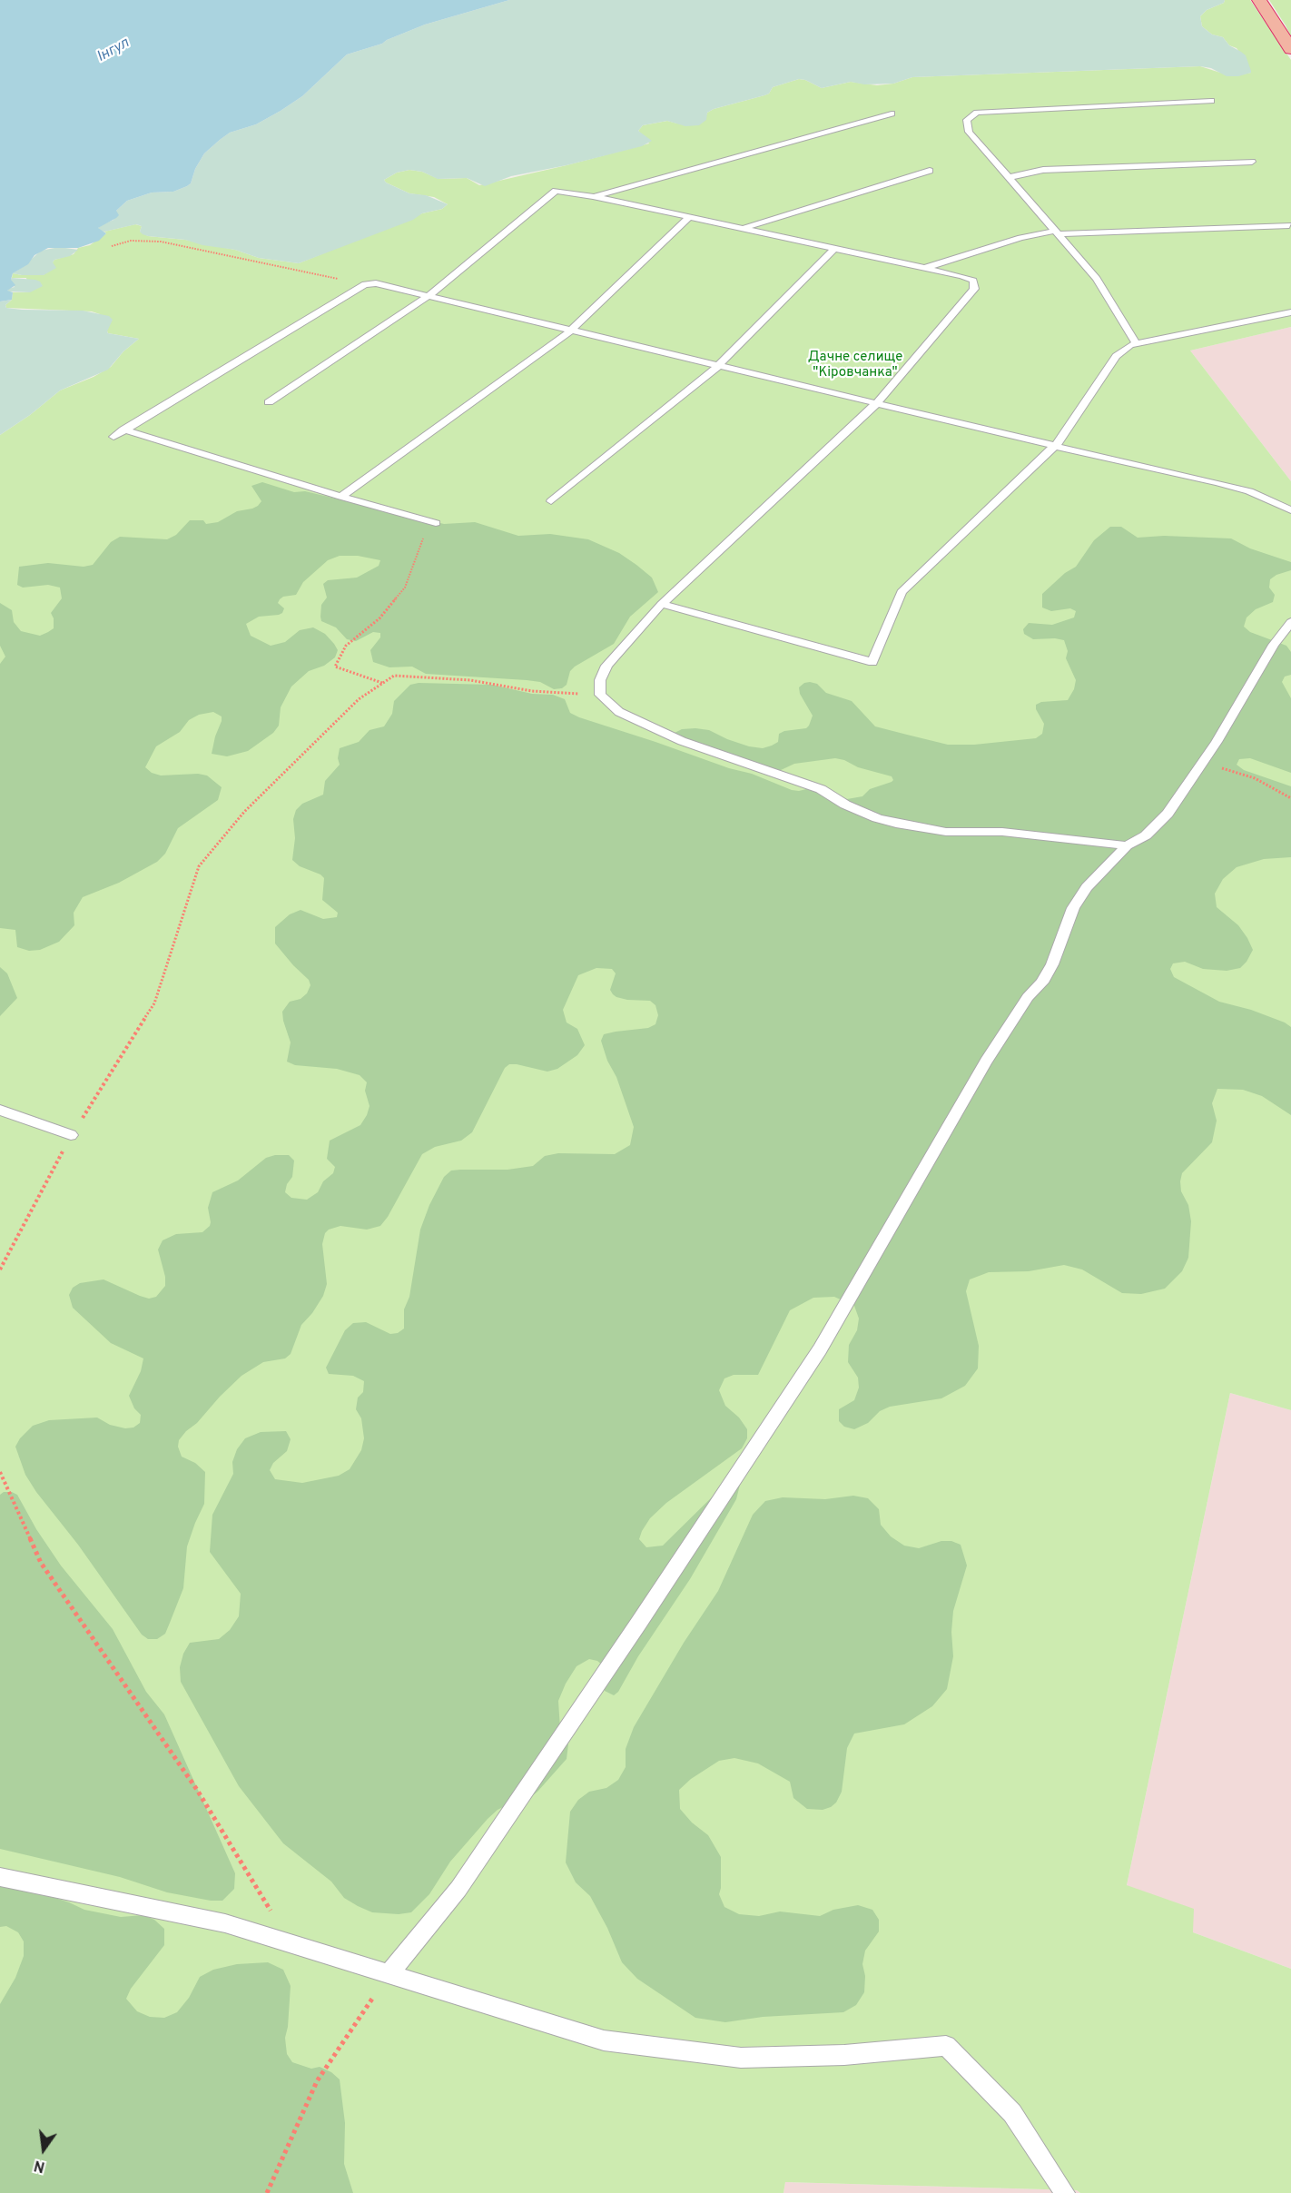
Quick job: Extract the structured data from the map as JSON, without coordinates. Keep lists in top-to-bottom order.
{
  "water": ["Інгул"],
  "parks": ["Дачне селище \"Кіровчанка\""],
  "north": "bottom"
}
